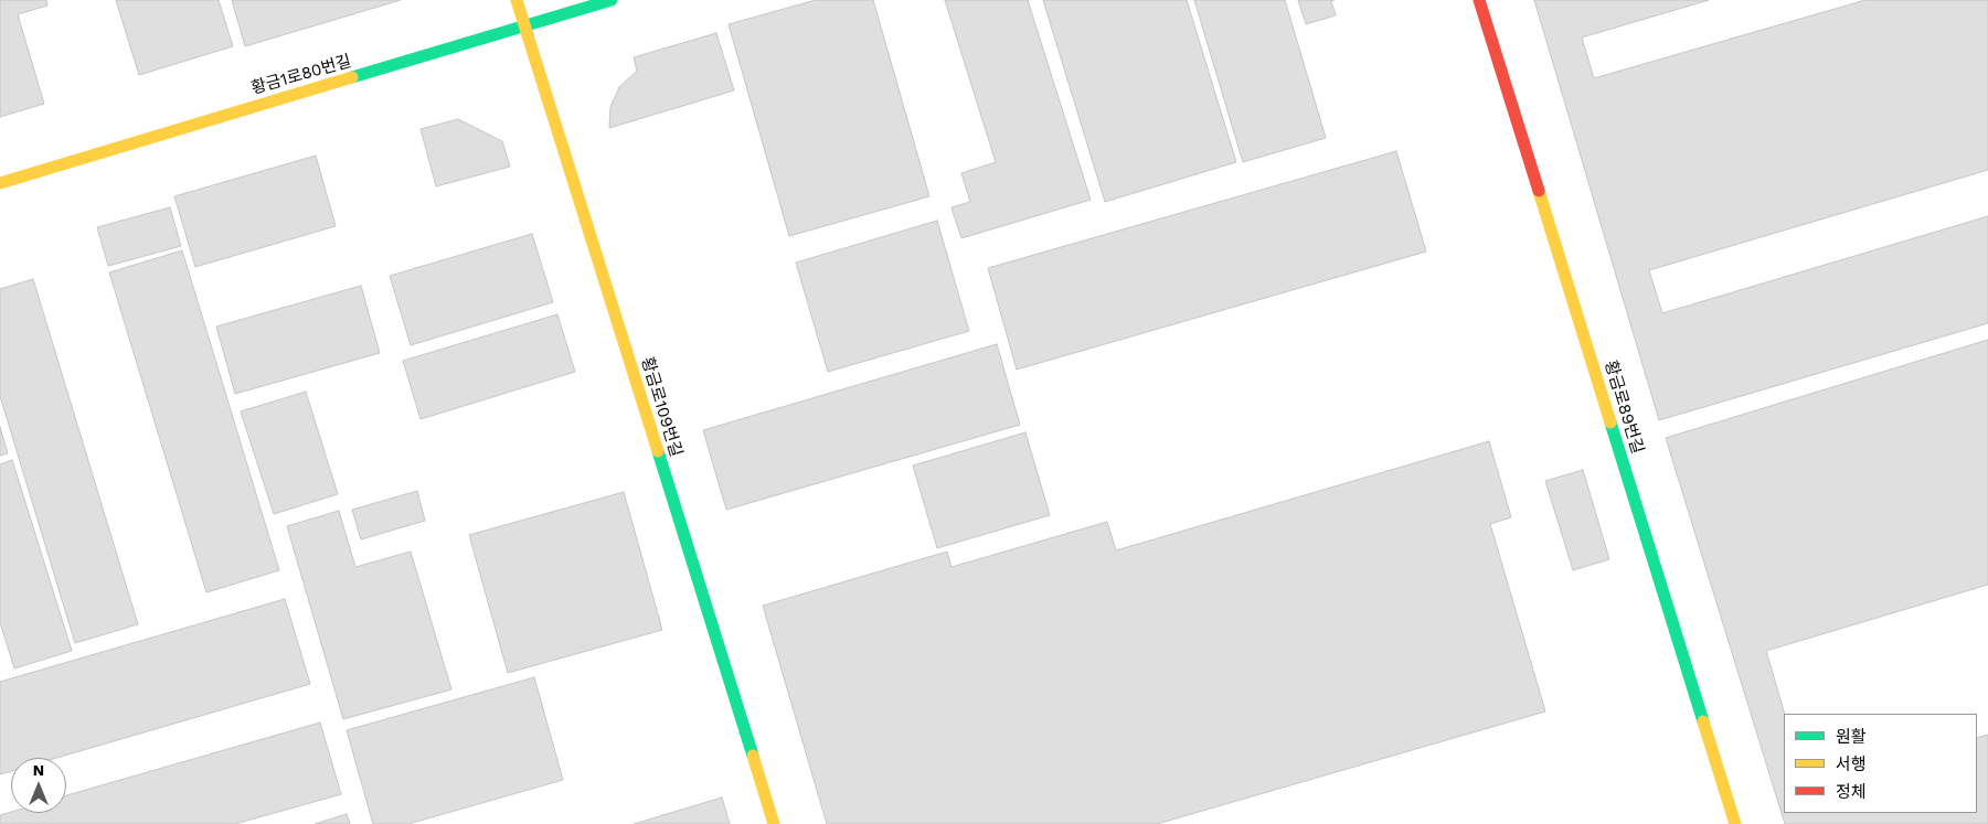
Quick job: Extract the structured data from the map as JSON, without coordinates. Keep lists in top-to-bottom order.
{
  "streets": {
    "street": ["황금1로80번길", "황금로109번길", "황금로89번길"]
  },
  "crossings": [
    ["황금1로80번길", "황금로109번길"]
  ],
  "legend": ["원활", "서행", "정체"],
  "north": "top"
}
